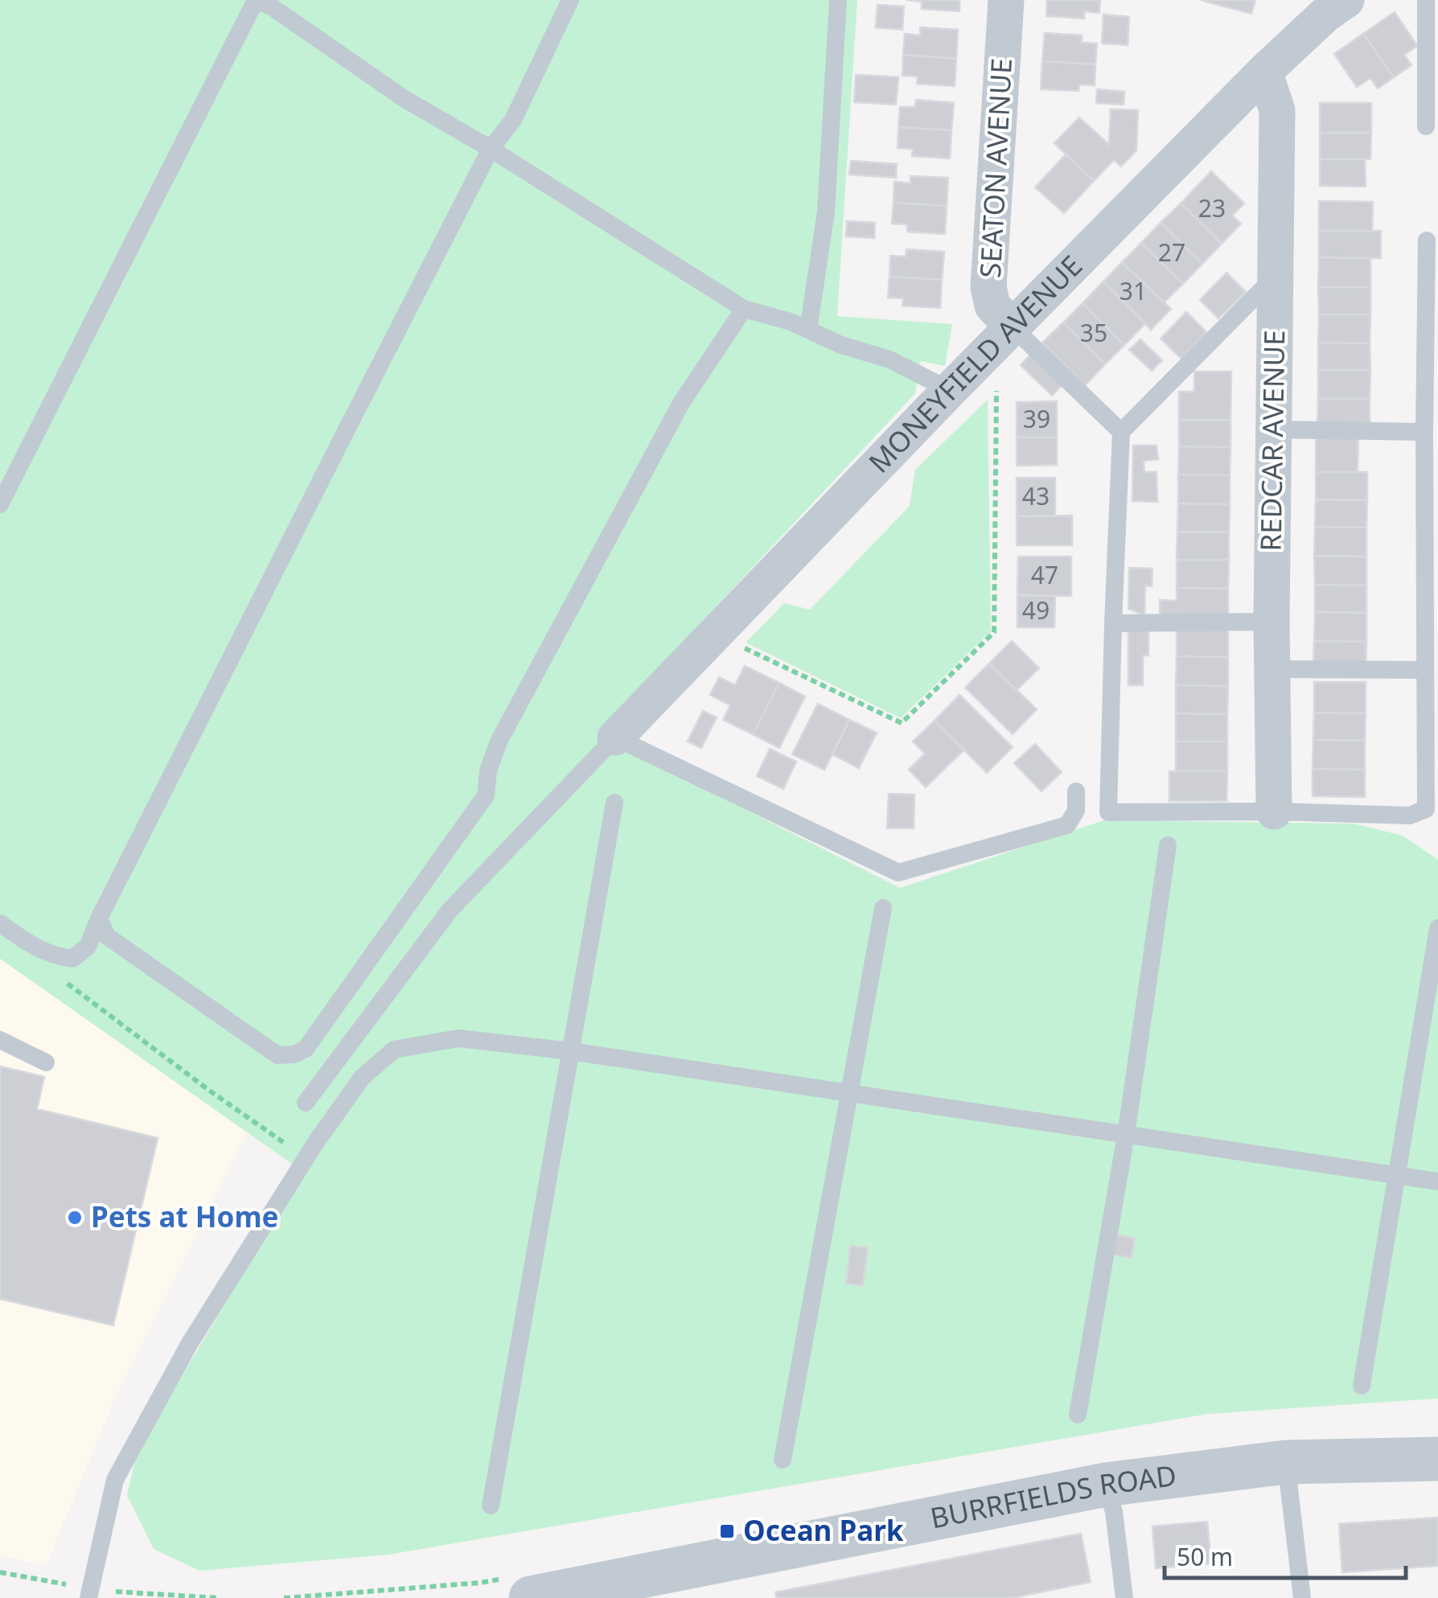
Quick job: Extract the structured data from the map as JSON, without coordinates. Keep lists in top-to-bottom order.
{
  "streets": {
    "street": [
      "SEATON AVENUE",
      "MONEYFIELD AVENUE",
      "REDCAR AVENUE",
      "BURRFIELDS ROAD"
    ]
  },
  "crossings": [
    ["SEATON AVENUE", "MONEYFIELD AVENUE"],
    ["MONEYFIELD AVENUE", "REDCAR AVENUE"]
  ],
  "places": {
    "other": ["Pets at Home"],
    "transit": ["Ocean Park"]
  },
  "house_numbers": [
    "23",
    "27",
    "31",
    "35",
    "39",
    "43",
    "47",
    "49"
  ],
  "scale_bar": "50 m"
}
